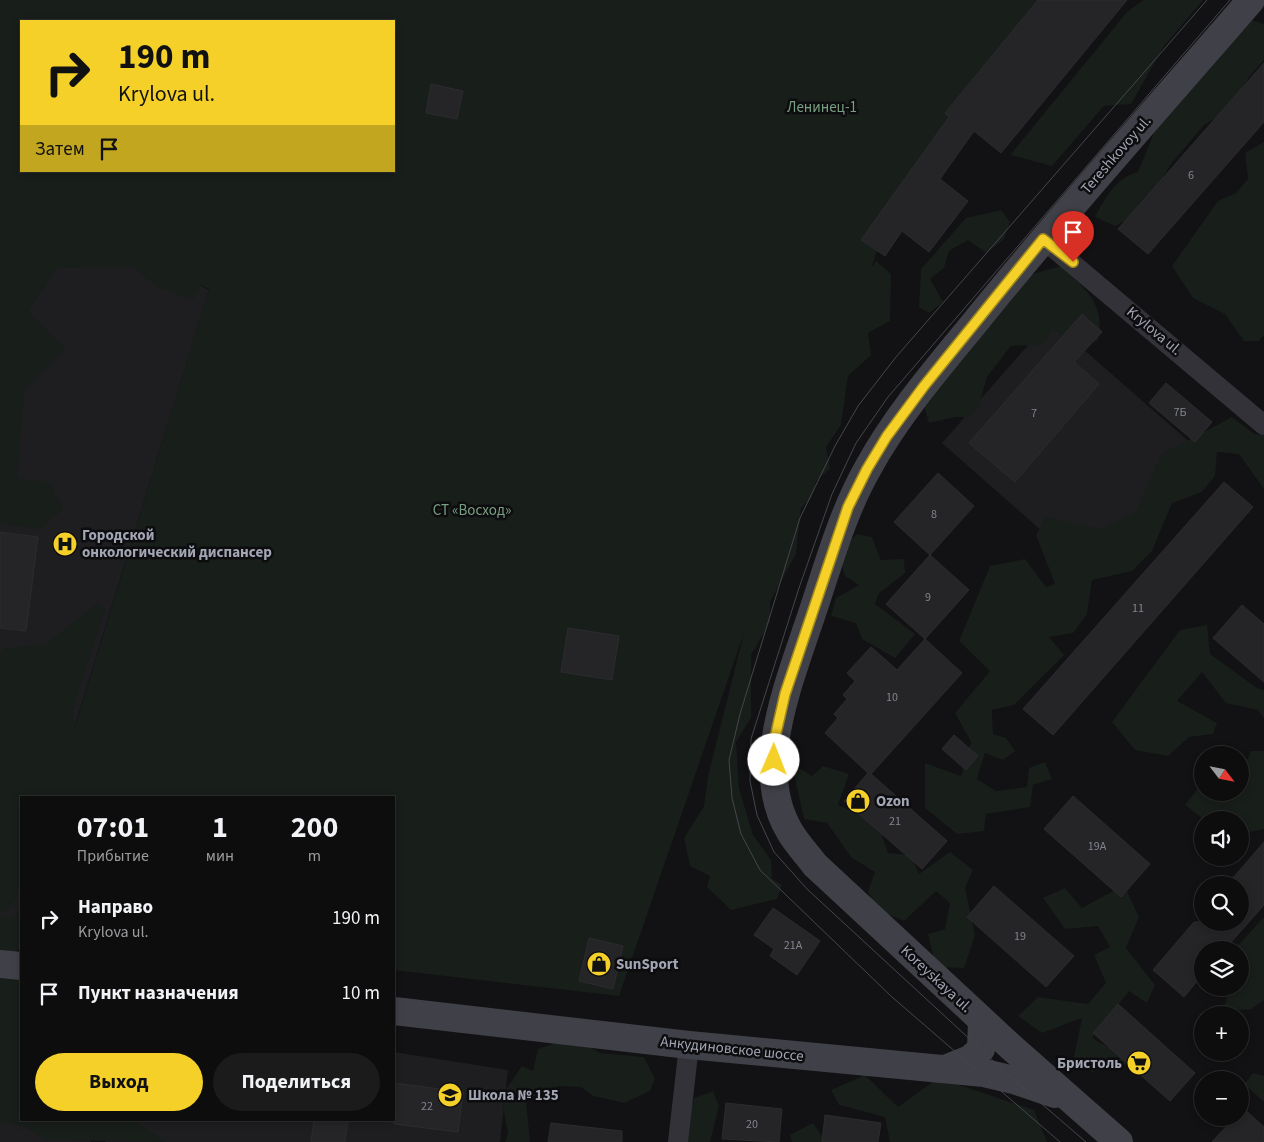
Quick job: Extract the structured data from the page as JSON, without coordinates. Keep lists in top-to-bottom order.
{
  "streets": {
    "street": [
      "Tereshkovoy ul.",
      "Krylova ul.",
      "Koreyskaya ul.",
      "Анкудиновское шоссе"
    ]
  },
  "crossings": [
    ["Tereshkovoy ul.", "Krylova ul."],
    ["Tereshkovoy ul.", "Koreyskaya ul."],
    ["Koreyskaya ul.", "Анкудиновское шоссе"]
  ],
  "parks": ["Ленинец-1", "СТ «Восход»"],
  "places": {
    "hospital": ["Городской онкологический диспансер"],
    "shop": ["Ozon", "SunSport"],
    "supermarket": ["Бристоль"],
    "school or university": ["Школа № 135"]
  },
  "house_numbers": [
    "6",
    "7Б",
    "7",
    "8",
    "9",
    "11",
    "10",
    "21",
    "19А",
    "19",
    "21А",
    "22",
    "20"
  ],
  "north": "bottom right",
  "page": {
    "turn": ["190 m", "Krylova ul."],
    "then": "Затем",
    "map_buttons": ["+", "−"],
    "eta": [
      "07:01",
      "Прибытие",
      "1",
      "мин",
      "200",
      "m"
    ],
    "list": [
      {
        "name": "Направо",
        "note": "Krylova ul.",
        "value": "190 m"
      },
      {
        "name": "Пункт назначения",
        "value": "10 m"
      }
    ],
    "buttons": ["Выход", "Поделиться"]
  }
}
